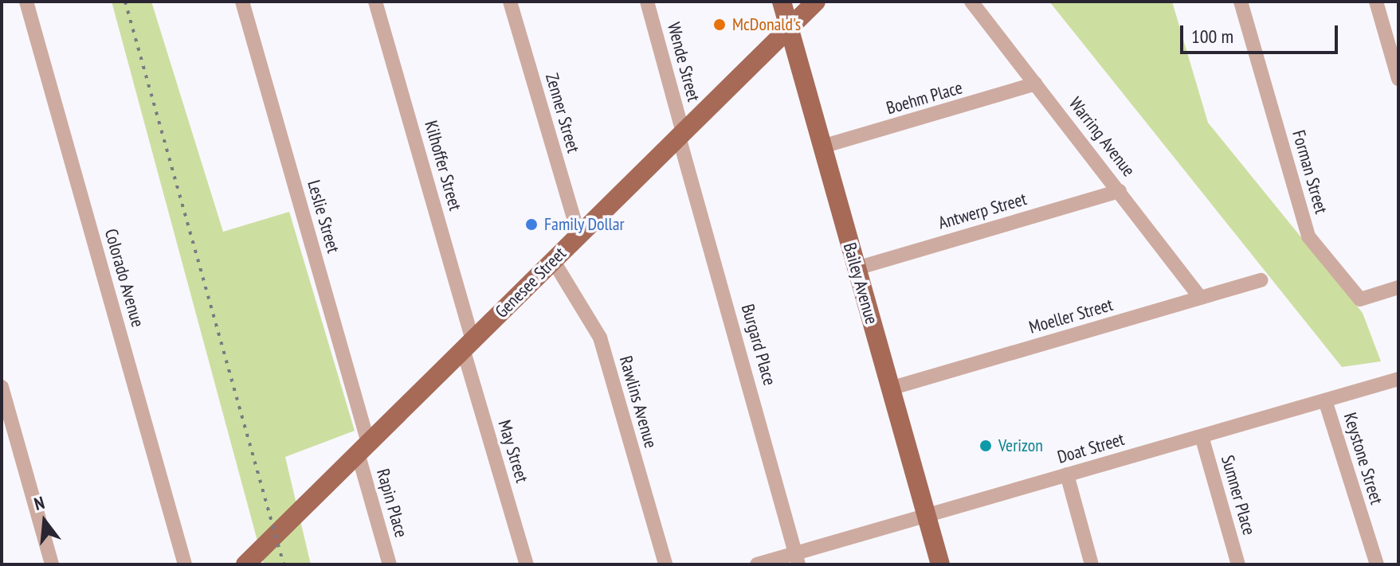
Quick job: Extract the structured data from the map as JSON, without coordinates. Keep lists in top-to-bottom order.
{
  "streets": {
    "main road": ["Genesee Street", "Bailey Avenue"],
    "street": [
      "Wende Street",
      "Boehm Place",
      "Zenner Street",
      "Warring Avenue",
      "Kilhoffer Street",
      "Forman Street",
      "Antwerp Street",
      "Leslie Street",
      "Colorado Avenue",
      "Moeller Street",
      "Burgard Place",
      "Rawlins Avenue",
      "Doat Street",
      "May Street",
      "Keystone Street",
      "Sumner Place",
      "Rapin Place"
    ]
  },
  "crossings": [
    ["Wende Street", "Genesee Street"],
    ["Wende Street", "Burgard Place"],
    ["Boehm Place", "Warring Avenue"],
    ["Boehm Place", "Bailey Avenue"],
    ["Zenner Street", "Genesee Street"],
    ["Warring Avenue", "Antwerp Street"],
    ["Warring Avenue", "Moeller Street"],
    ["Kilhoffer Street", "Genesee Street"],
    ["Kilhoffer Street", "May Street"],
    ["Antwerp Street", "Bailey Avenue"],
    ["Leslie Street", "Genesee Street"],
    ["Leslie Street", "Rapin Place"],
    ["Genesee Street", "Bailey Avenue"],
    ["Genesee Street", "Burgard Place"],
    ["Genesee Street", "Rawlins Avenue"],
    ["Genesee Street", "May Street"],
    ["Genesee Street", "Rapin Place"],
    ["Bailey Avenue", "Moeller Street"],
    ["Bailey Avenue", "Doat Street"],
    ["Burgard Place", "Doat Street"],
    ["Doat Street", "Keystone Street"],
    ["Doat Street", "Sumner Place"]
  ],
  "places": ["McDonald's", "Family Dollar", "Verizon"],
  "scale_bar": "100 m",
  "north": "top"
}
